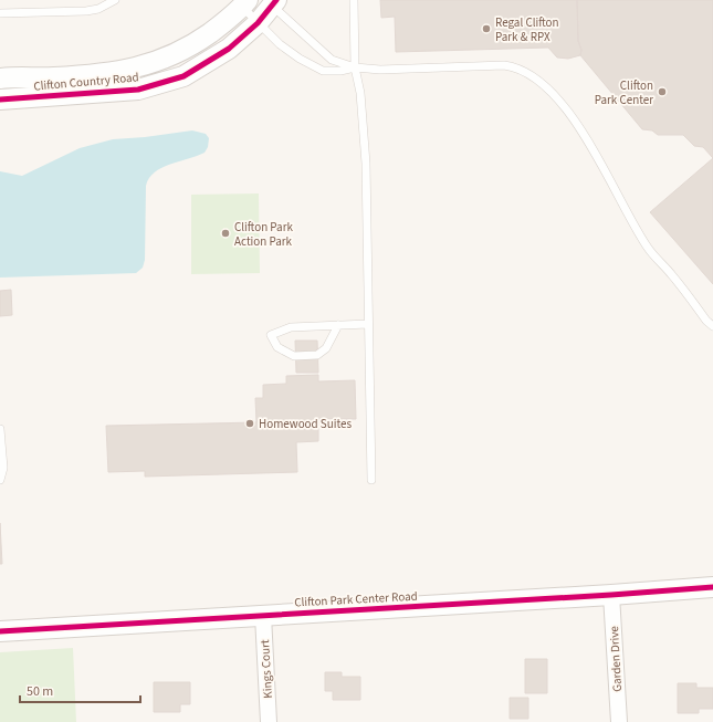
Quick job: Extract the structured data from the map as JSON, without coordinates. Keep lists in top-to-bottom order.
{
  "streets": {
    "street": [
      "Clifton Country Road",
      "Clifton Park Center Road",
      "Garden Drive",
      "Kings Court"
    ]
  },
  "crossings": [
    ["Clifton Park Center Road", "Garden Drive"],
    ["Clifton Park Center Road", "Kings Court"]
  ],
  "places": [
    "Regal Clifton Park & RPX",
    "Clifton Park Center",
    "Clifton Park Action Park",
    "Homewood Suites"
  ],
  "scale_bar": "50 m"
}
